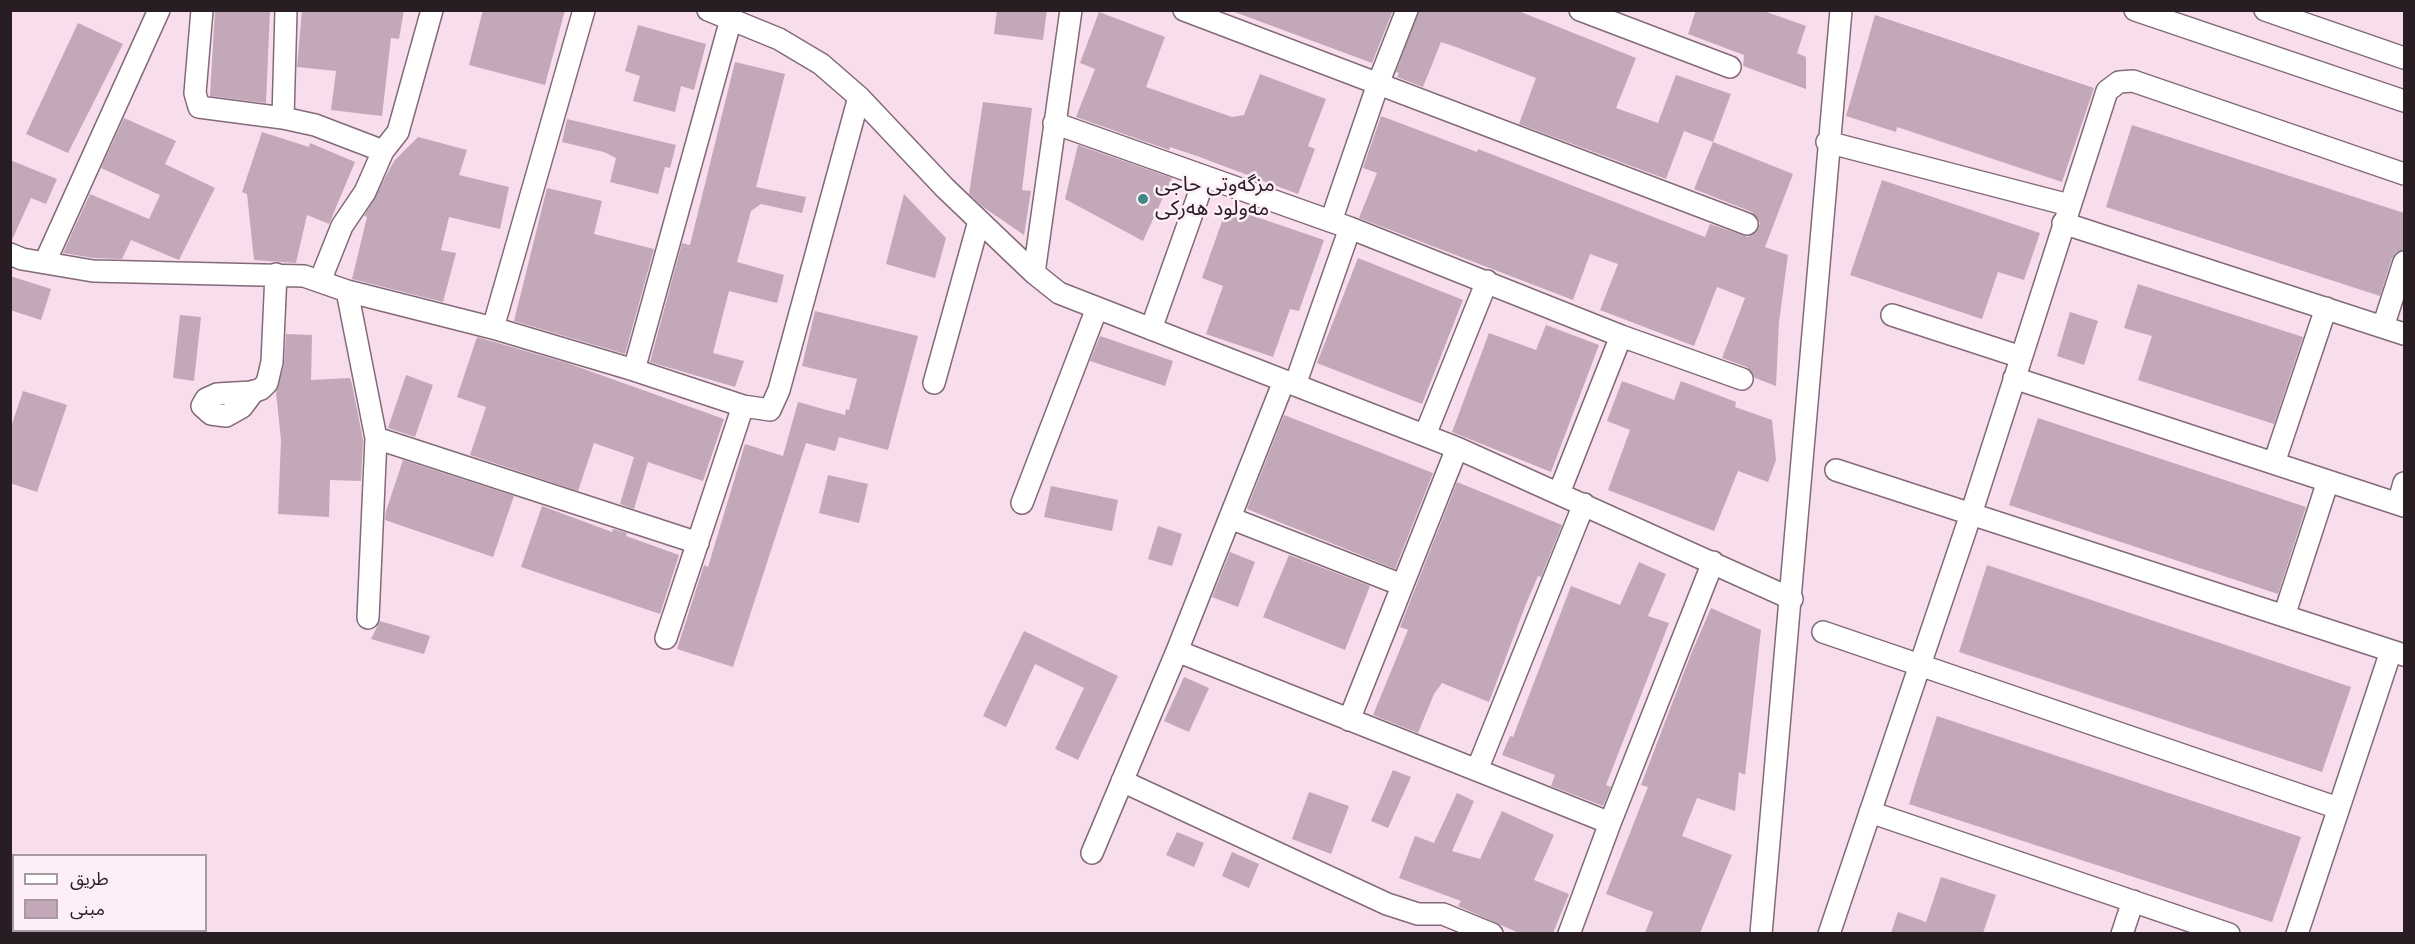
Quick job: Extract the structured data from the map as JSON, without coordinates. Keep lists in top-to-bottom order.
{
  "places": ["مزگەوتی حاجی مەولود هەرکی"],
  "legend": ["طريق", "مبنى"]
}
